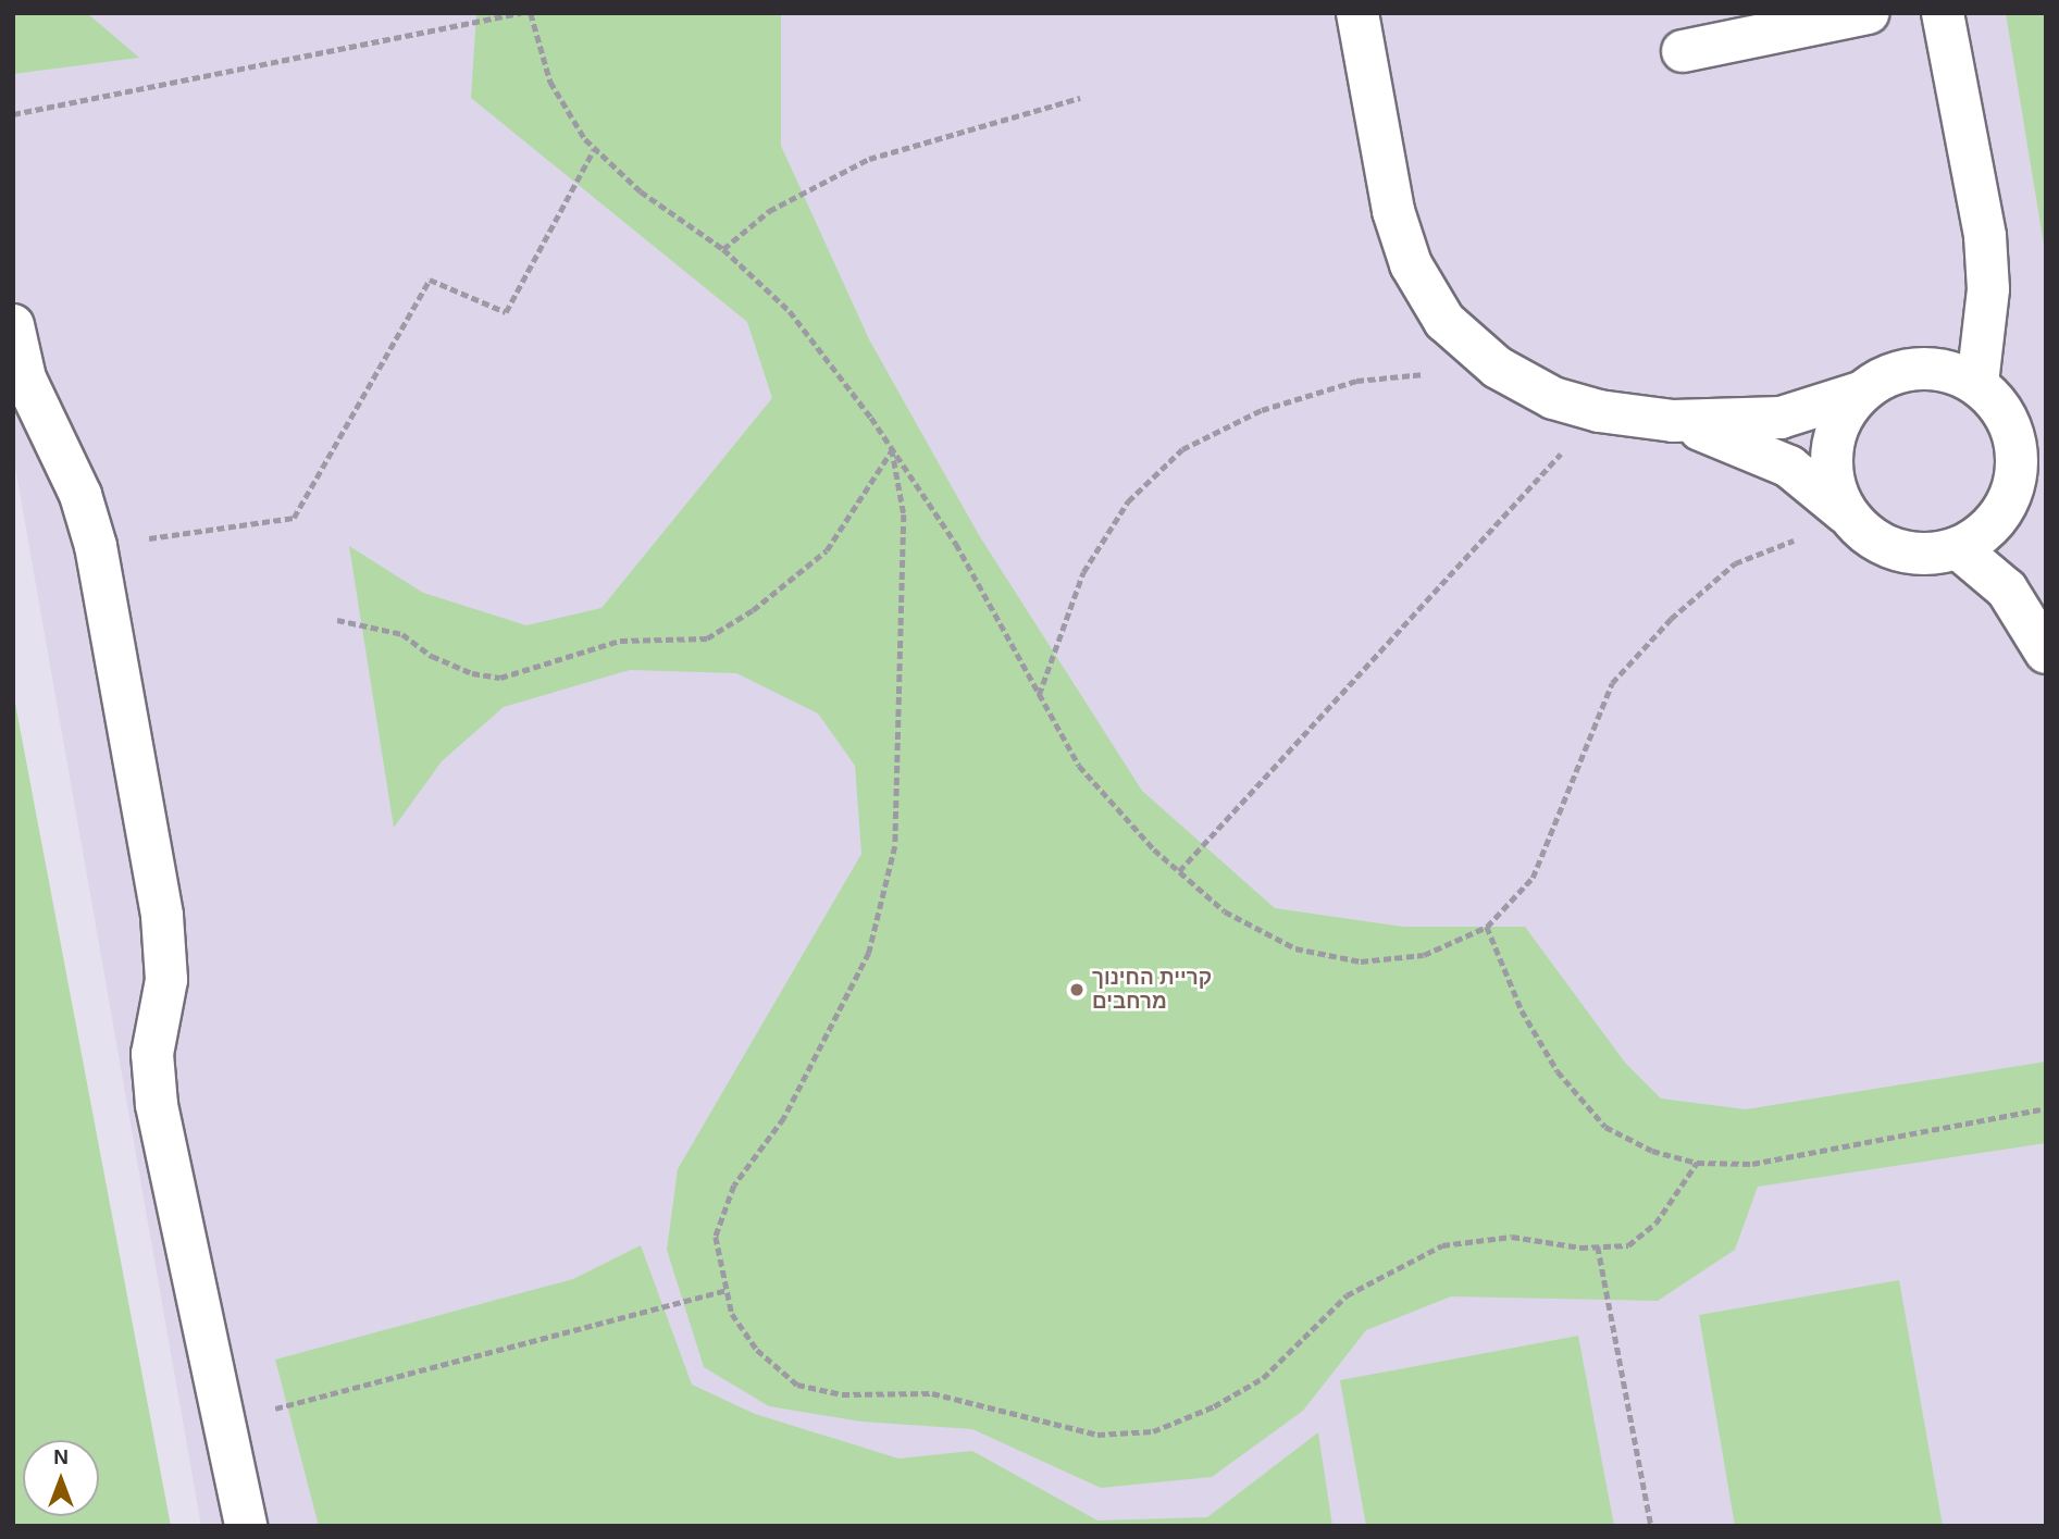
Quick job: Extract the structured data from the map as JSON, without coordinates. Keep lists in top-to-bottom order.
{
  "places": ["קריית החינוך מרחבים"],
  "north": "top"
}
